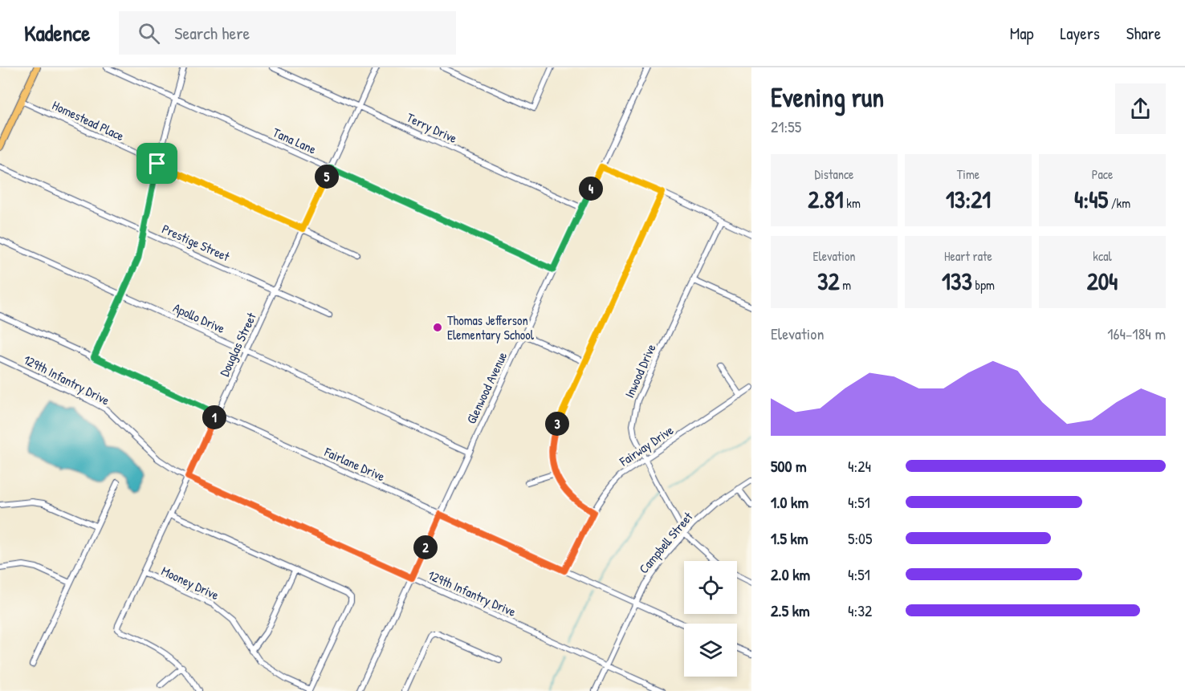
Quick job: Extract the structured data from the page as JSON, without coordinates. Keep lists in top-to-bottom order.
{
  "streets": {
    "street": [
      "Homestead Place",
      "Terry Drive",
      "Tana Lane",
      "Prestige Street",
      "Apollo Drive",
      "Douglas Street",
      "Inwood Drive",
      "129th Infantry Drive",
      "Glenwood Avenue",
      "Fairway Drive",
      "Fairlane Drive",
      "Campbell Street",
      "Mooney Drive"
    ]
  },
  "crossings": [
    ["Homestead Place", "Douglas Street"],
    ["Terry Drive", "Douglas Street"],
    ["Terry Drive", "Glenwood Avenue"],
    ["Tana Lane", "Douglas Street"],
    ["Tana Lane", "Glenwood Avenue"],
    ["Prestige Street", "Douglas Street"],
    ["Apollo Drive", "Douglas Street"],
    ["Apollo Drive", "Glenwood Avenue"],
    ["Douglas Street", "129th Infantry Drive"],
    ["Douglas Street", "Fairlane Drive"],
    ["Douglas Street", "Mooney Drive"],
    ["Inwood Drive", "Fairway Drive"],
    ["Inwood Drive", "Campbell Street"],
    ["129th Infantry Drive", "Glenwood Avenue"],
    ["129th Infantry Drive", "Campbell Street"],
    ["Glenwood Avenue", "Fairlane Drive"],
    ["Fairway Drive", "Fairlane Drive"],
    ["Fairlane Drive", "Campbell Street"]
  ],
  "places": ["Thomas Jefferson Elementary School"],
  "page": {
    "header": "Kadence",
    "search": "Search here",
    "nav": ["Map", "Layers", "Share"],
    "heading": ["Evening run", "21:55"],
    "stats": [
      ["Distance", "2.81 km"],
      ["Time", "13:21"],
      ["Pace", "4:45 /km"],
      ["Elevation", "32 m"],
      ["Heart rate", "133 bpm"],
      ["kcal", "204"]
    ],
    "pins": [
      "5",
      "4",
      "1",
      "3",
      "2"
    ],
    "chart": ["Elevation", "164–184 m"],
    "list": [
      {
        "name": "500 m",
        "note": "4:24"
      },
      {
        "name": "1.0 km",
        "note": "4:51"
      },
      {
        "name": "1.5 km",
        "note": "5:05"
      },
      {
        "name": "2.0 km",
        "note": "4:51"
      },
      {
        "name": "2.5 km",
        "note": "4:32"
      }
    ]
  }
}
